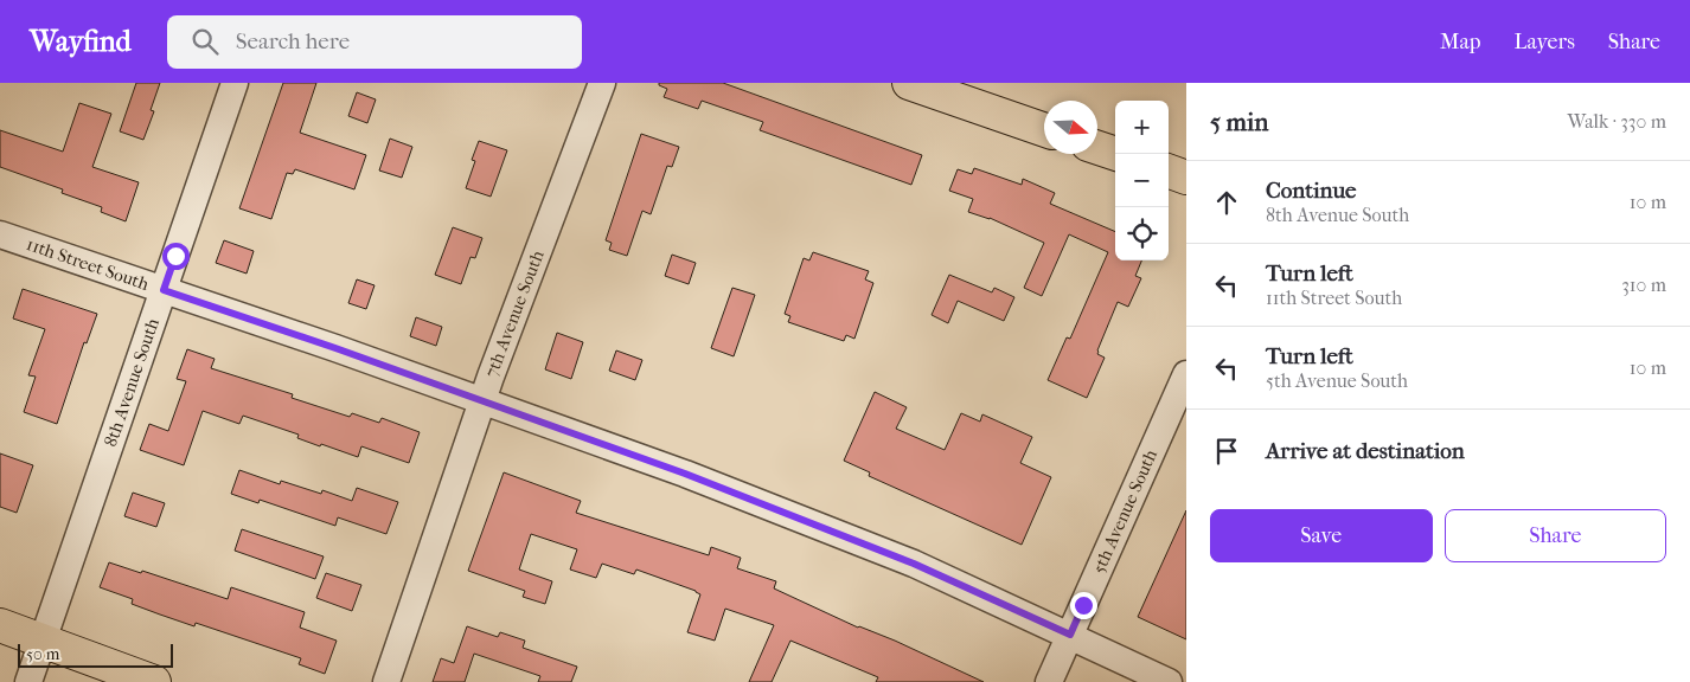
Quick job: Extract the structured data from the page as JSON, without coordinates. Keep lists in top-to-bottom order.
{
  "streets": {
    "street": [
      "11th Street South",
      "7th Avenue South",
      "8th Avenue South",
      "5th Avenue South"
    ]
  },
  "crossings": [
    ["11th Street South", "7th Avenue South"],
    ["11th Street South", "8th Avenue South"],
    ["11th Street South", "5th Avenue South"]
  ],
  "scale_bar": "50 m",
  "north": "right",
  "page": {
    "header": "Wayfind",
    "search": "Search here",
    "nav": ["Map", "Layers", "Share"],
    "heading": ["5 min", "Walk · 330 m"],
    "map_buttons": ["+", "−"],
    "list": [
      ["Continue", "8th Avenue South", "10 m"],
      ["Turn left", "11th Street South", "310 m"],
      ["Turn left", "5th Avenue South", "10 m"],
      "Arrive at destination"
    ],
    "buttons": ["Save", "Share"],
    "scale": "50 m"
  }
}
